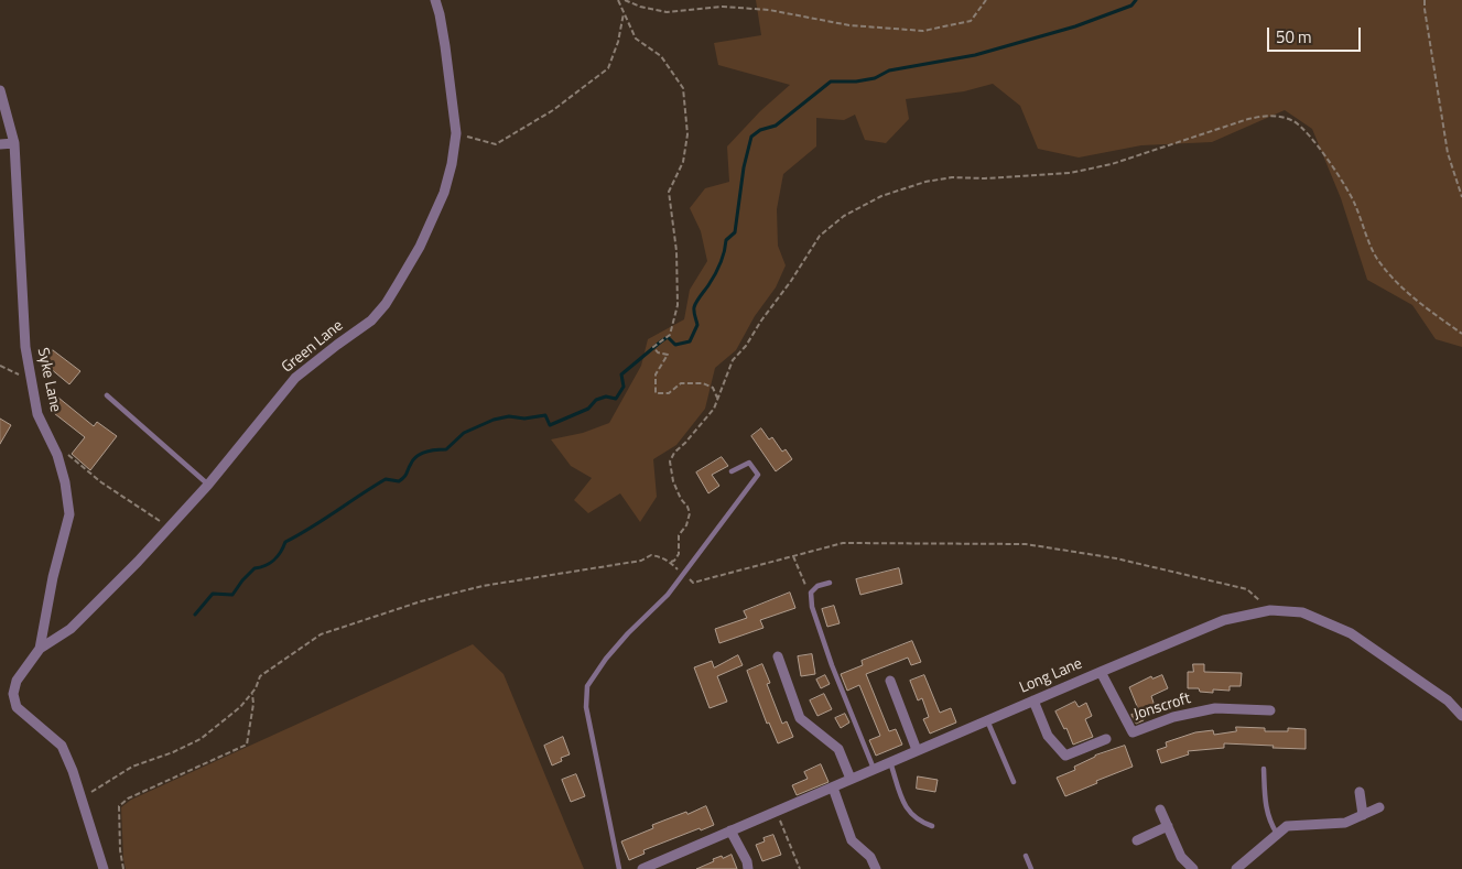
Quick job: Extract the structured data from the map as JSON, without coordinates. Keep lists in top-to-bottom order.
{
  "streets": {
    "street": [
      "Green Lane",
      "Syke Lane",
      "Long Lane",
      "Jonscroft"
    ]
  },
  "crossings": [
    ["Green Lane", "Syke Lane"],
    ["Long Lane", "Jonscroft"]
  ],
  "scale_bar": "50 m"
}
